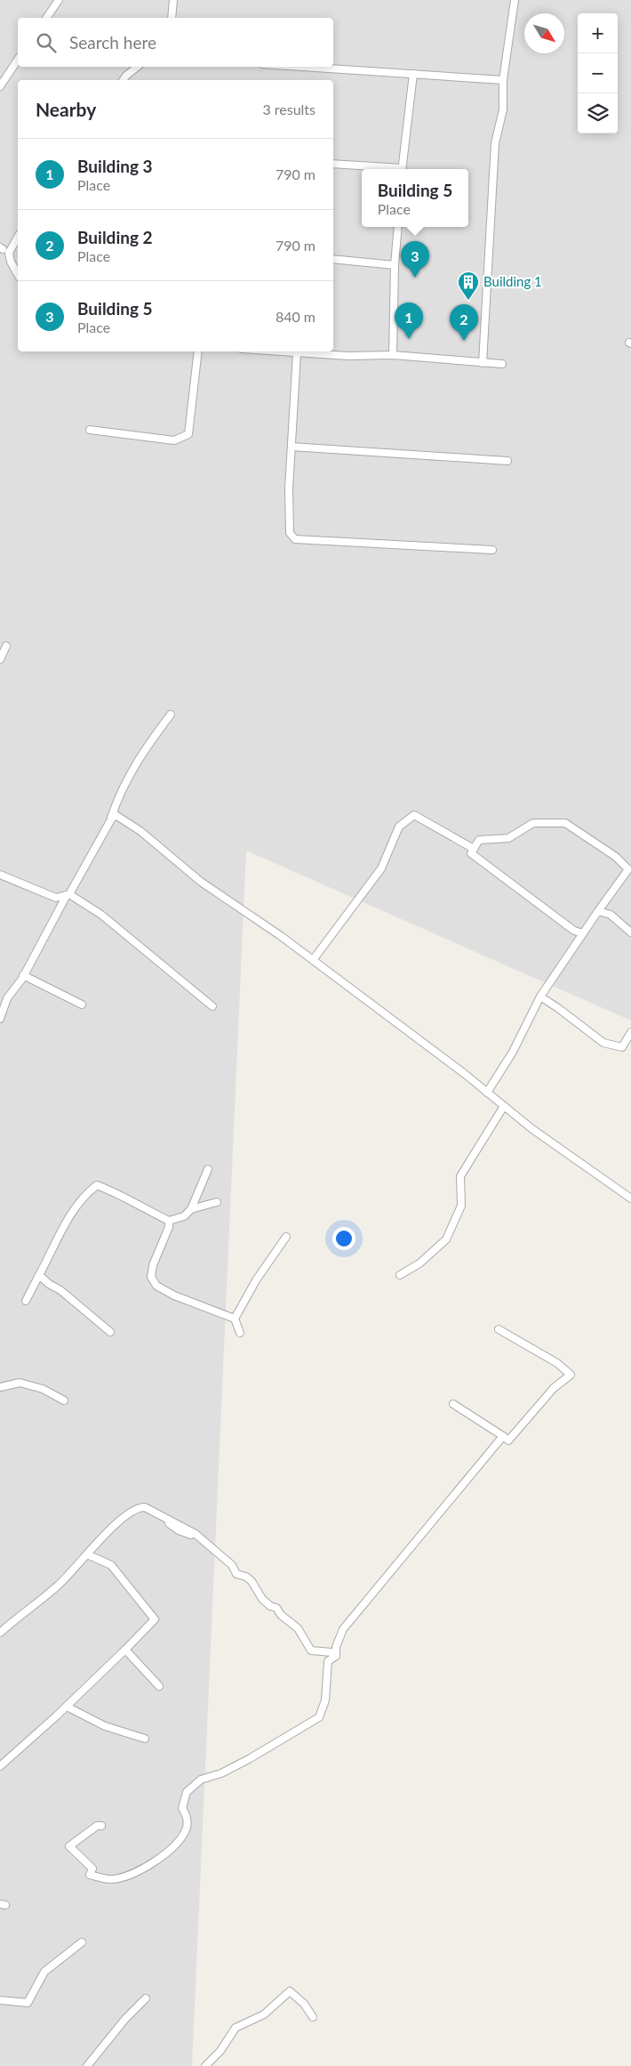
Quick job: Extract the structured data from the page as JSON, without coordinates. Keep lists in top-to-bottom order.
{
  "places": {
    "building": ["Building 1"]
  },
  "north": "bottom right",
  "page": {
    "map_buttons": ["+", "−"],
    "search": "Search here",
    "heading": ["Nearby", "3 results"],
    "list": [
      {
        "mark": "1",
        "name": "Building 3",
        "note": "Place",
        "value": "790 m"
      },
      {
        "mark": "2",
        "name": "Building 2",
        "note": "Place",
        "value": "790 m"
      },
      {
        "mark": "3",
        "name": "Building 5",
        "note": "Place",
        "value": "840 m"
      }
    ],
    "popup": ["Building 5", "Place"],
    "pins": ["3", "1", "2"]
  }
}
